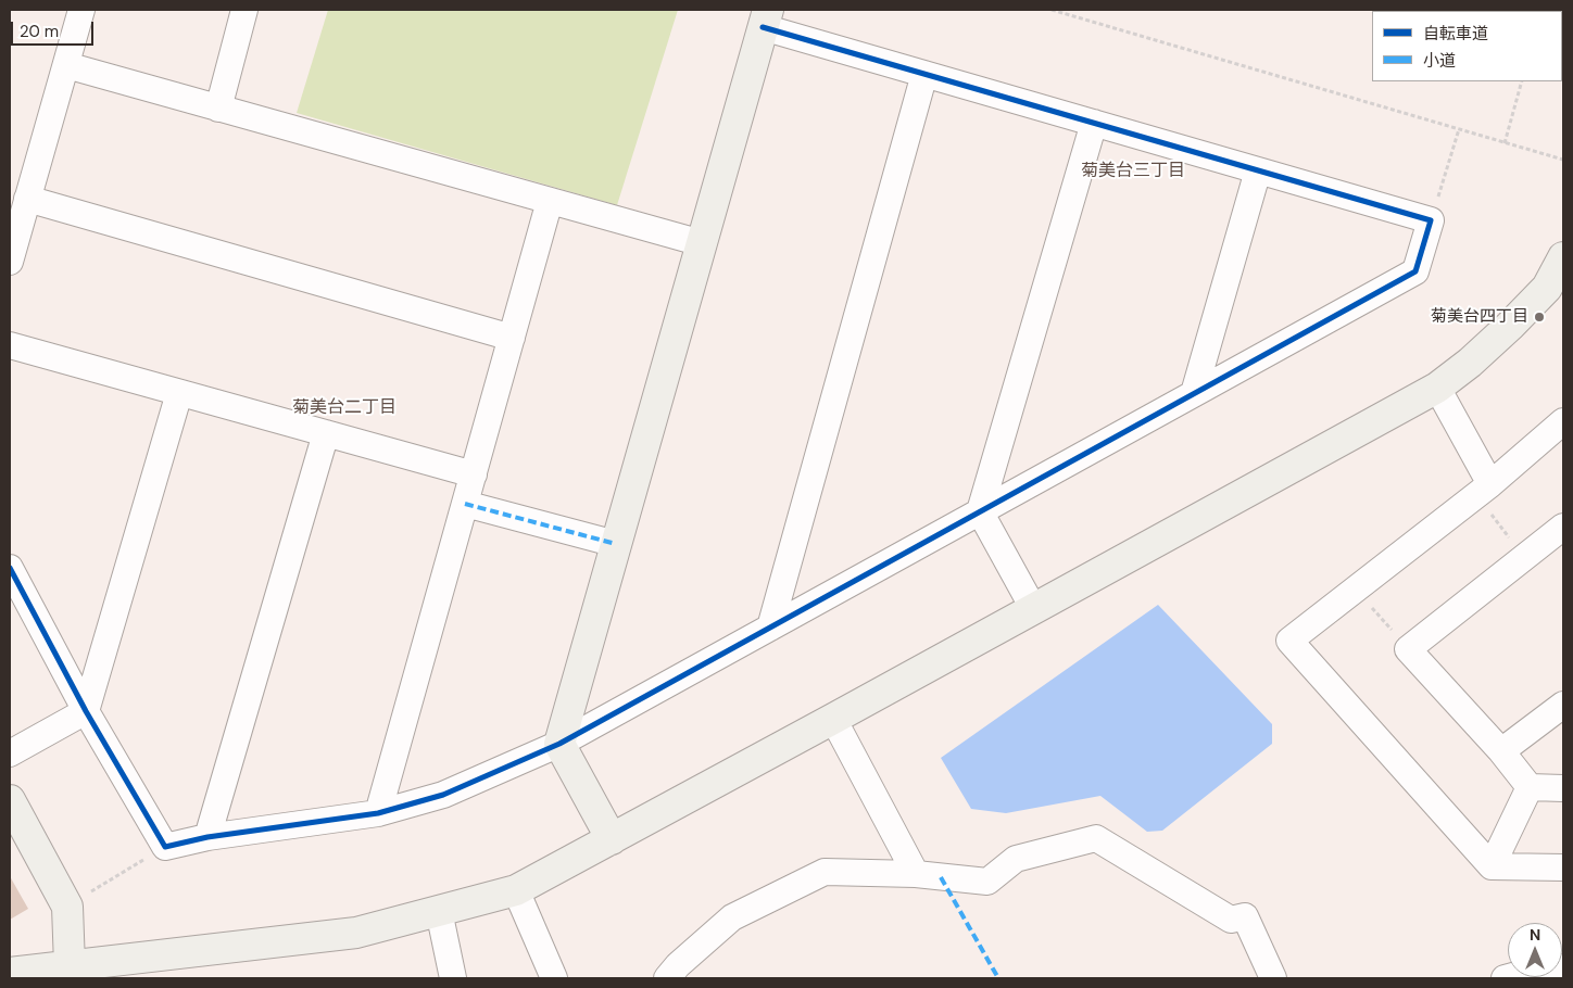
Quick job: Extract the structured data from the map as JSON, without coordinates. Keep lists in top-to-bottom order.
{
  "districts": ["菊美台三丁目", "菊美台二丁目"],
  "places": ["菊美台四丁目"],
  "legend": ["自転車道", "小道"],
  "scale_bar": "20 m",
  "north": "top"
}
